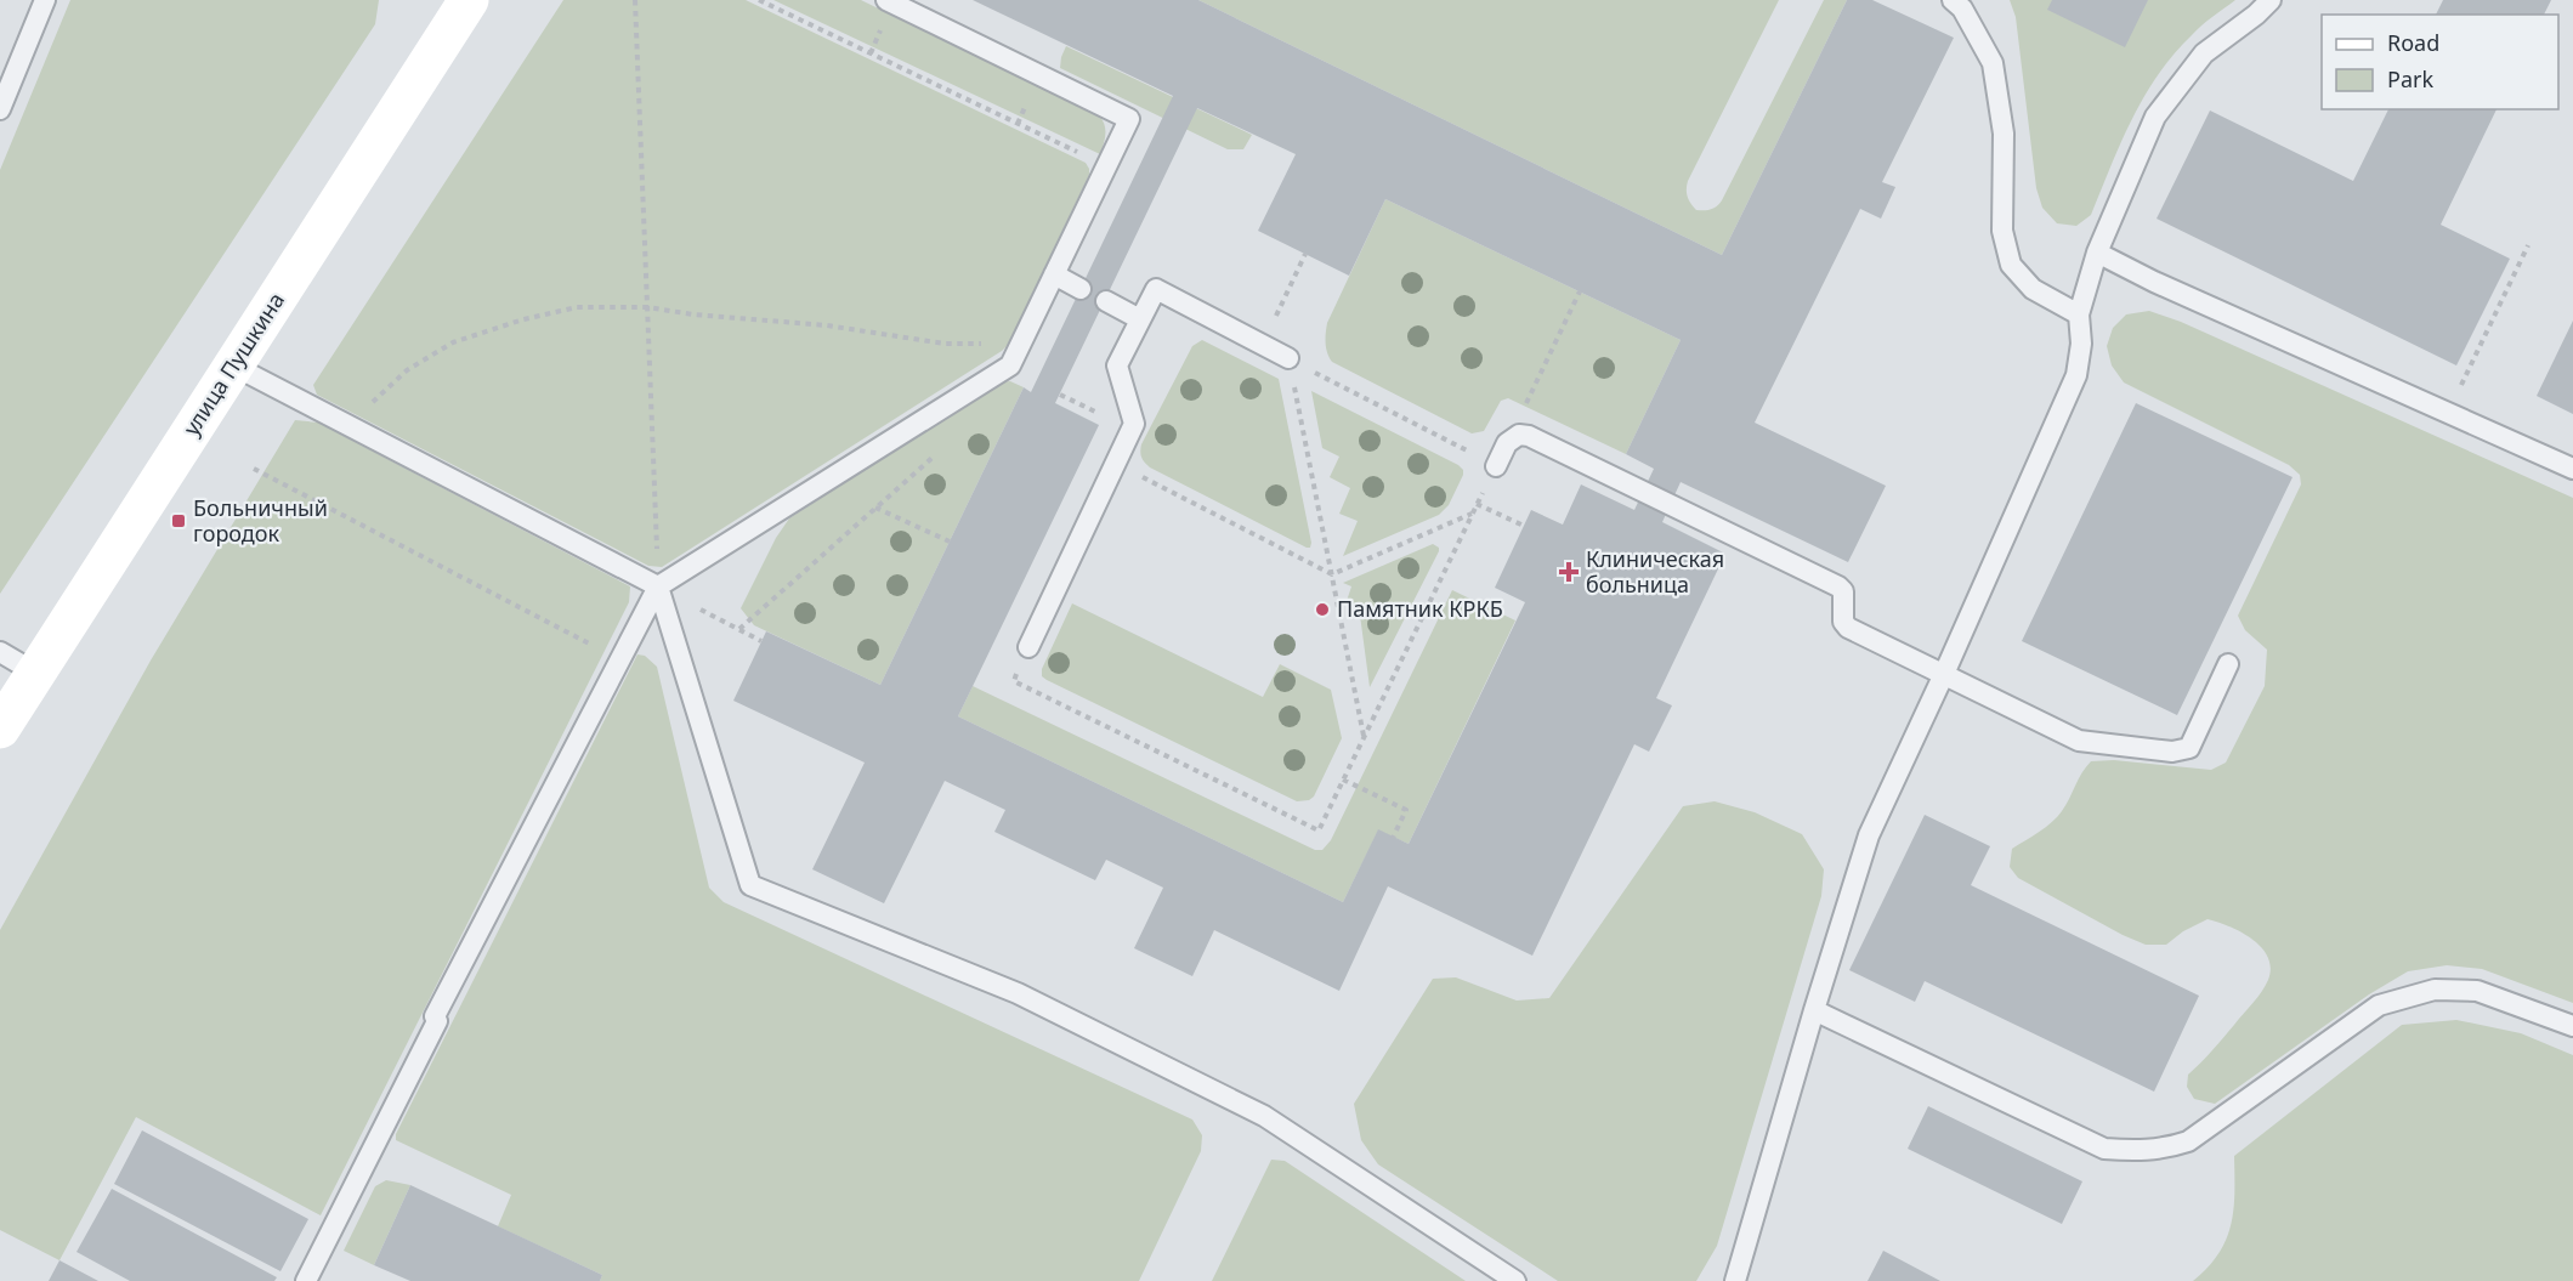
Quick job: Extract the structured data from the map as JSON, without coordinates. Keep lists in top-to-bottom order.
{
  "streets": {
    "street": ["улица Пушкина"]
  },
  "places": {
    "transit": ["Больничный городок"],
    "health": ["Клиническая больница"],
    "other": ["Памятник КРКБ"]
  },
  "legend": ["Road", "Park"]
}
